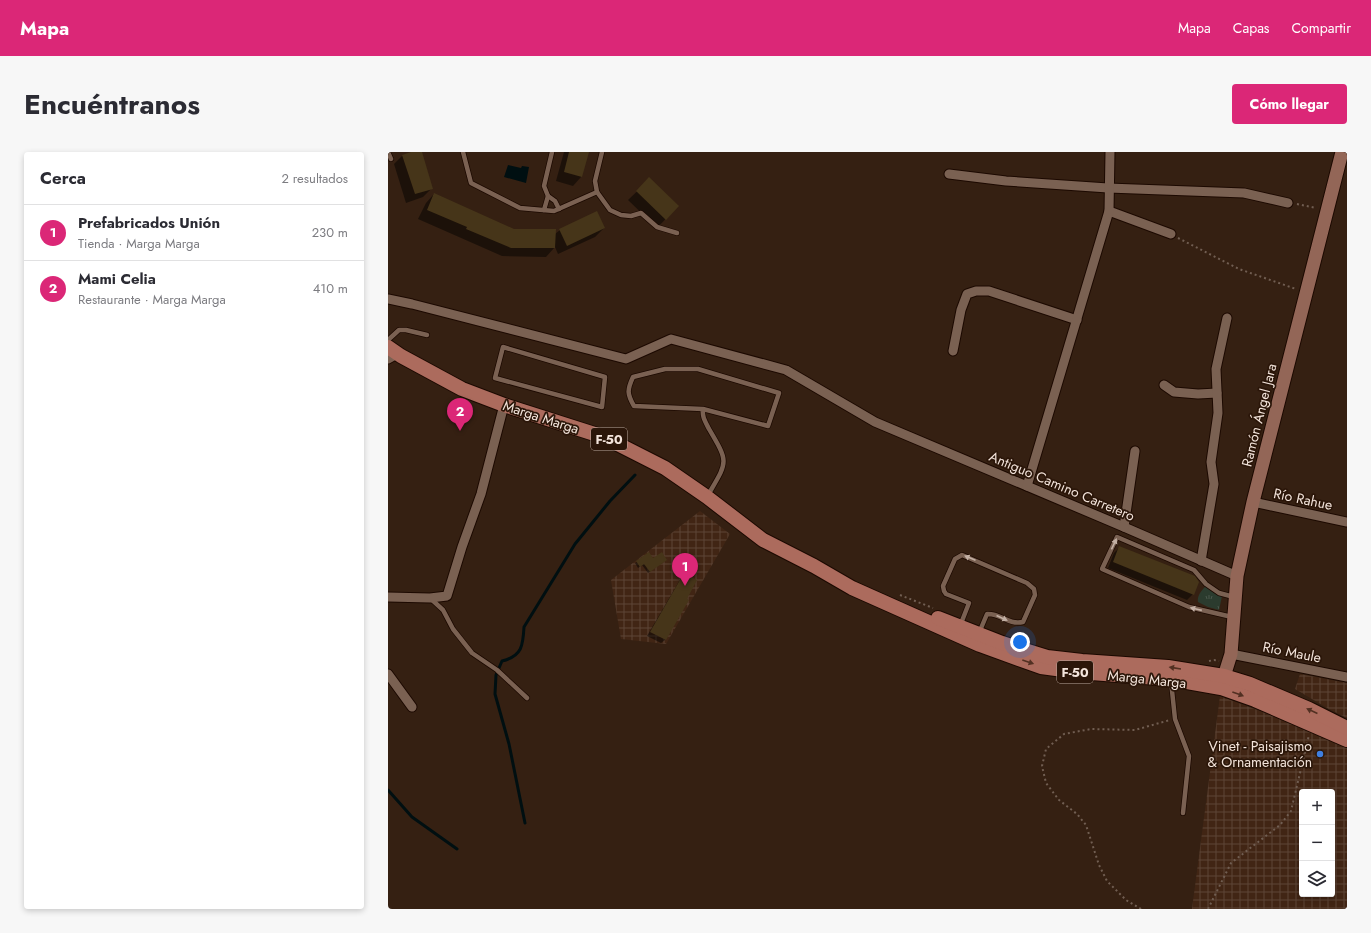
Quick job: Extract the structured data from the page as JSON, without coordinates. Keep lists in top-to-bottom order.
{
  "streets": {
    "main road": ["Ramón Ángel Jara", "Marga Marga", "F-50"],
    "street": ["Antiguo Camino Carretero", "Río Rahue", "Río Maule"]
  },
  "crossings": [
    ["Ramón Ángel Jara", "Marga Marga"],
    ["Ramón Ángel Jara", "Antiguo Camino Carretero"],
    ["Ramón Ángel Jara", "Río Rahue"],
    ["Ramón Ángel Jara", "Río Maule"]
  ],
  "places": ["Vinet - Paisajismo & Ornamentación"],
  "page": {
    "header": "Mapa",
    "nav": ["Mapa", "Capas", "Compartir"],
    "title": "Encuéntranos",
    "buttons": "Cómo llegar",
    "heading": ["Cerca", "2 resultados"],
    "list": [
      {
        "mark": "1",
        "name": "Prefabricados Unión",
        "note": "Tienda · Marga Marga",
        "value": "230 m"
      },
      {
        "mark": "2",
        "name": "Mami Celia",
        "note": "Restaurante · Marga Marga",
        "value": "410 m"
      }
    ],
    "pins": ["2", "1"],
    "map_buttons": ["+", "−"]
  }
}
